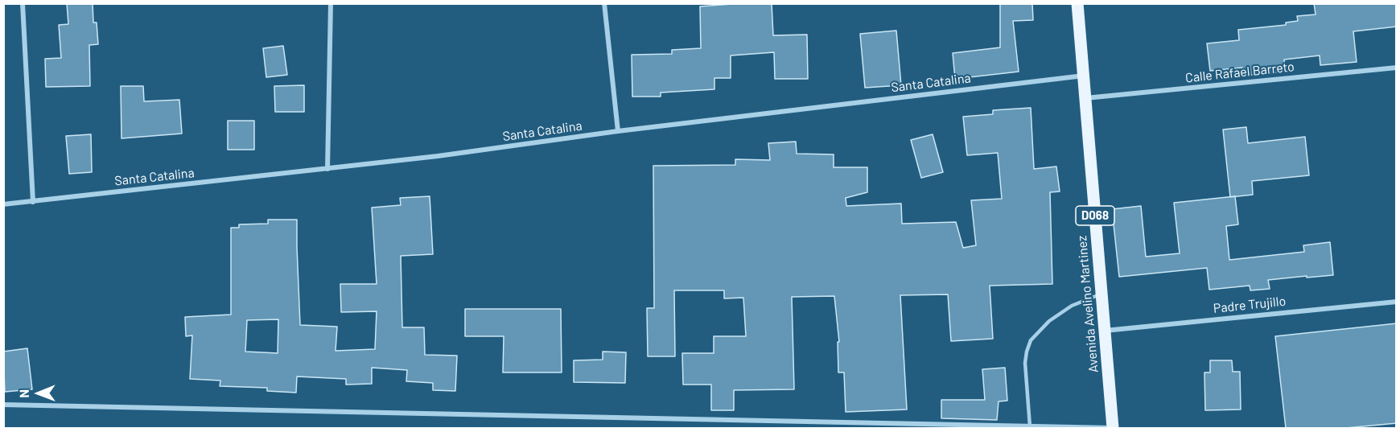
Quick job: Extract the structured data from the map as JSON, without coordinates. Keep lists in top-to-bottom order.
{
  "streets": {
    "main road": ["D068", "Avenida Avelino Martinez"],
    "street": ["Calle Rafael Barreto", "Santa Catalina", "Padre Trujillo"]
  },
  "crossings": [
    ["Calle Rafael Barreto", "Avenida Avelino Martinez"],
    ["Santa Catalina", "Avenida Avelino Martinez"],
    ["Avenida Avelino Martinez", "Padre Trujillo"]
  ],
  "north": "left"
}
